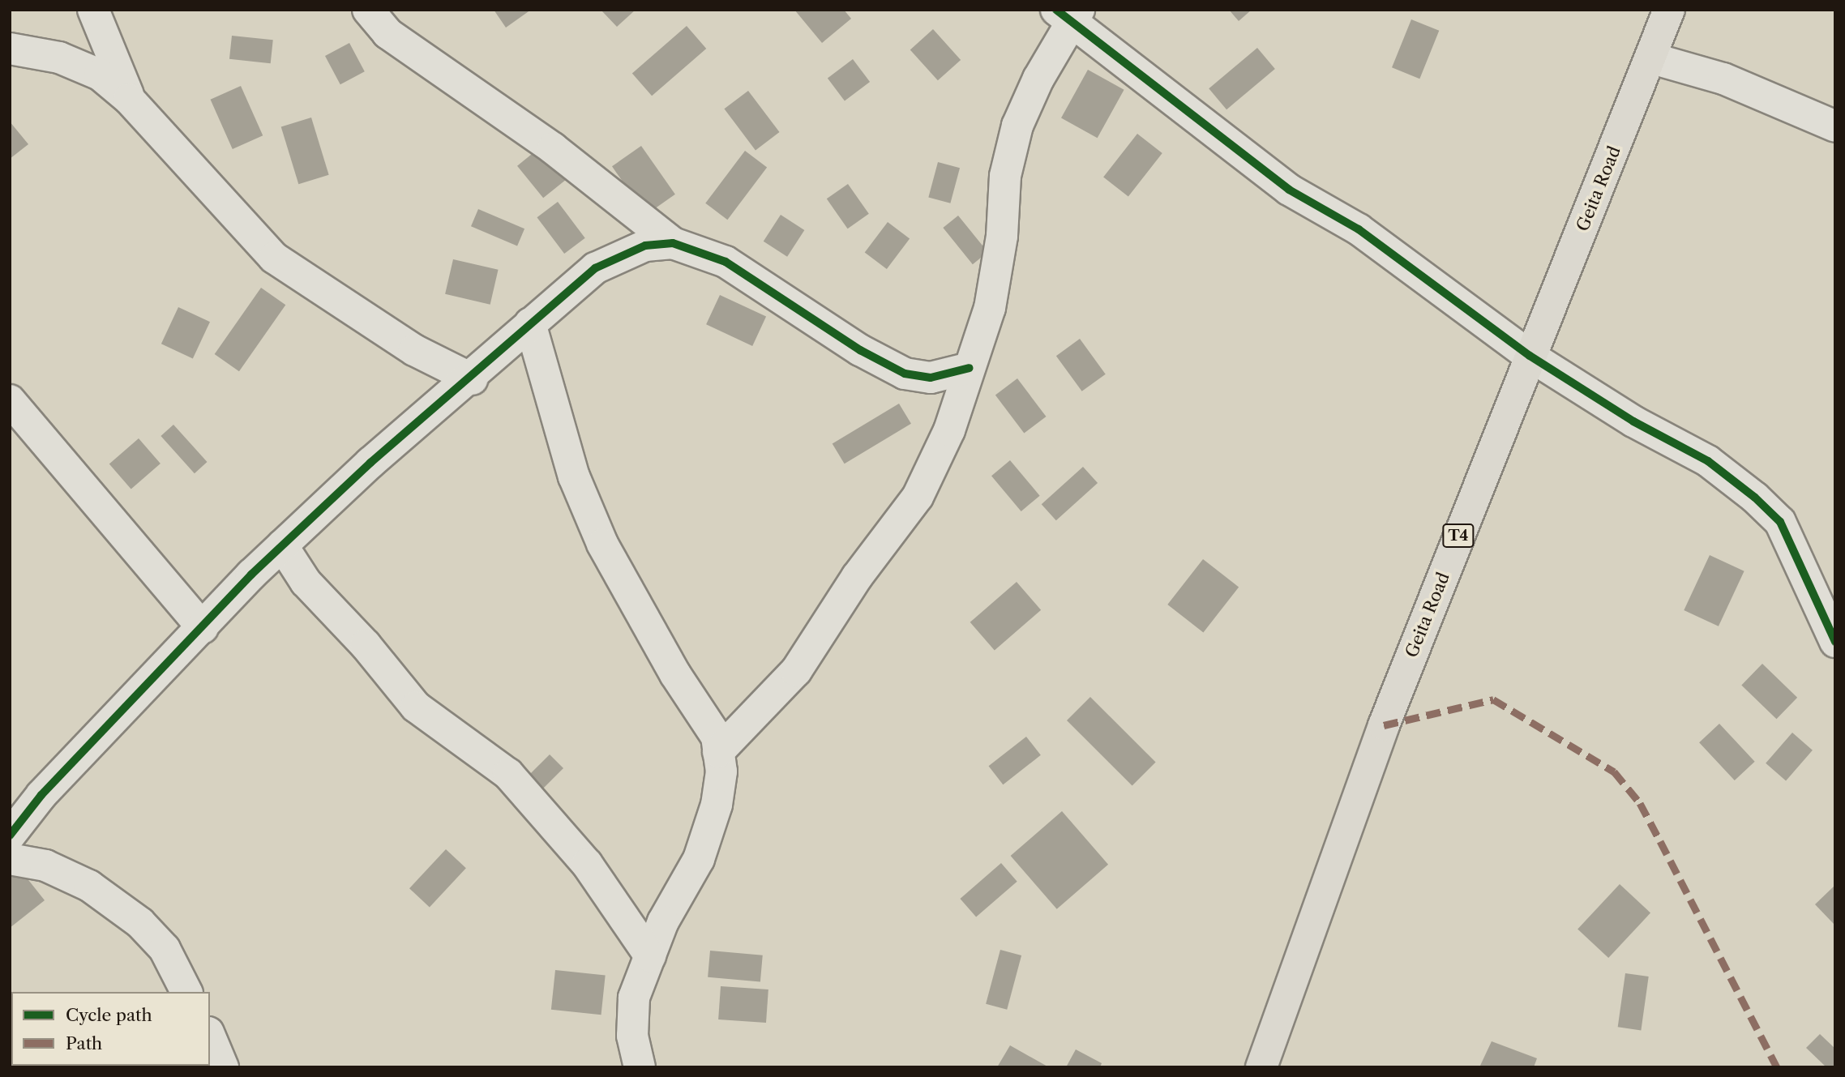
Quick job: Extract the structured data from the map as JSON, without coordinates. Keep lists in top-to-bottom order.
{
  "streets": {
    "highway": ["Geita Road", "T4"]
  },
  "legend": ["Cycle path", "Path"]
}
